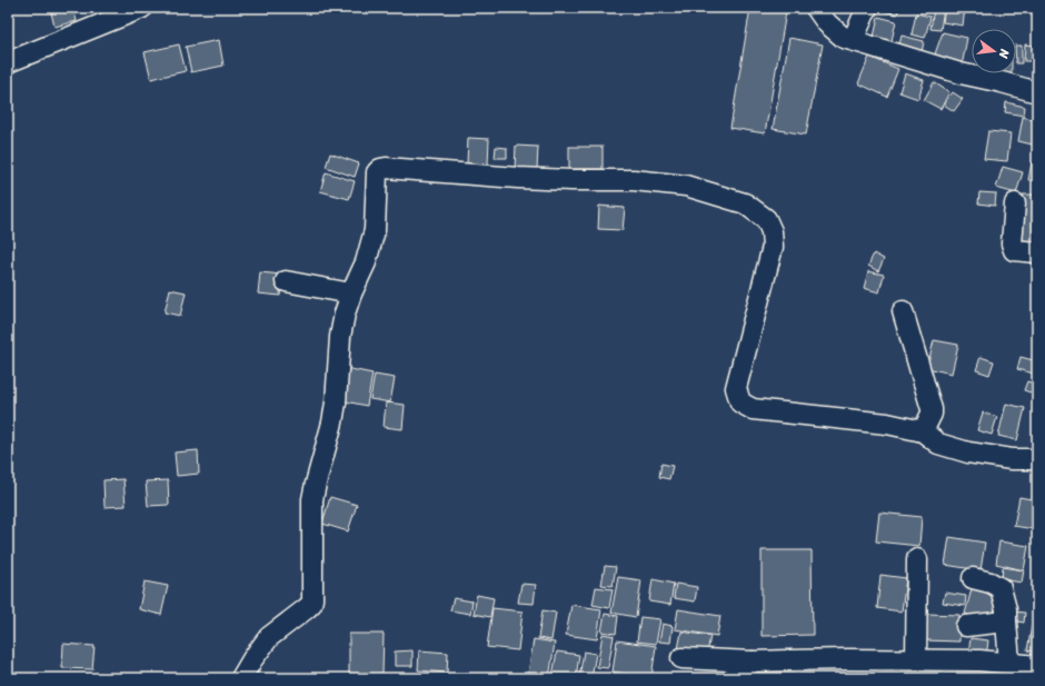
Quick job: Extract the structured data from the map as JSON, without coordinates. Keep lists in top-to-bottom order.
{
  "north": "right"
}
